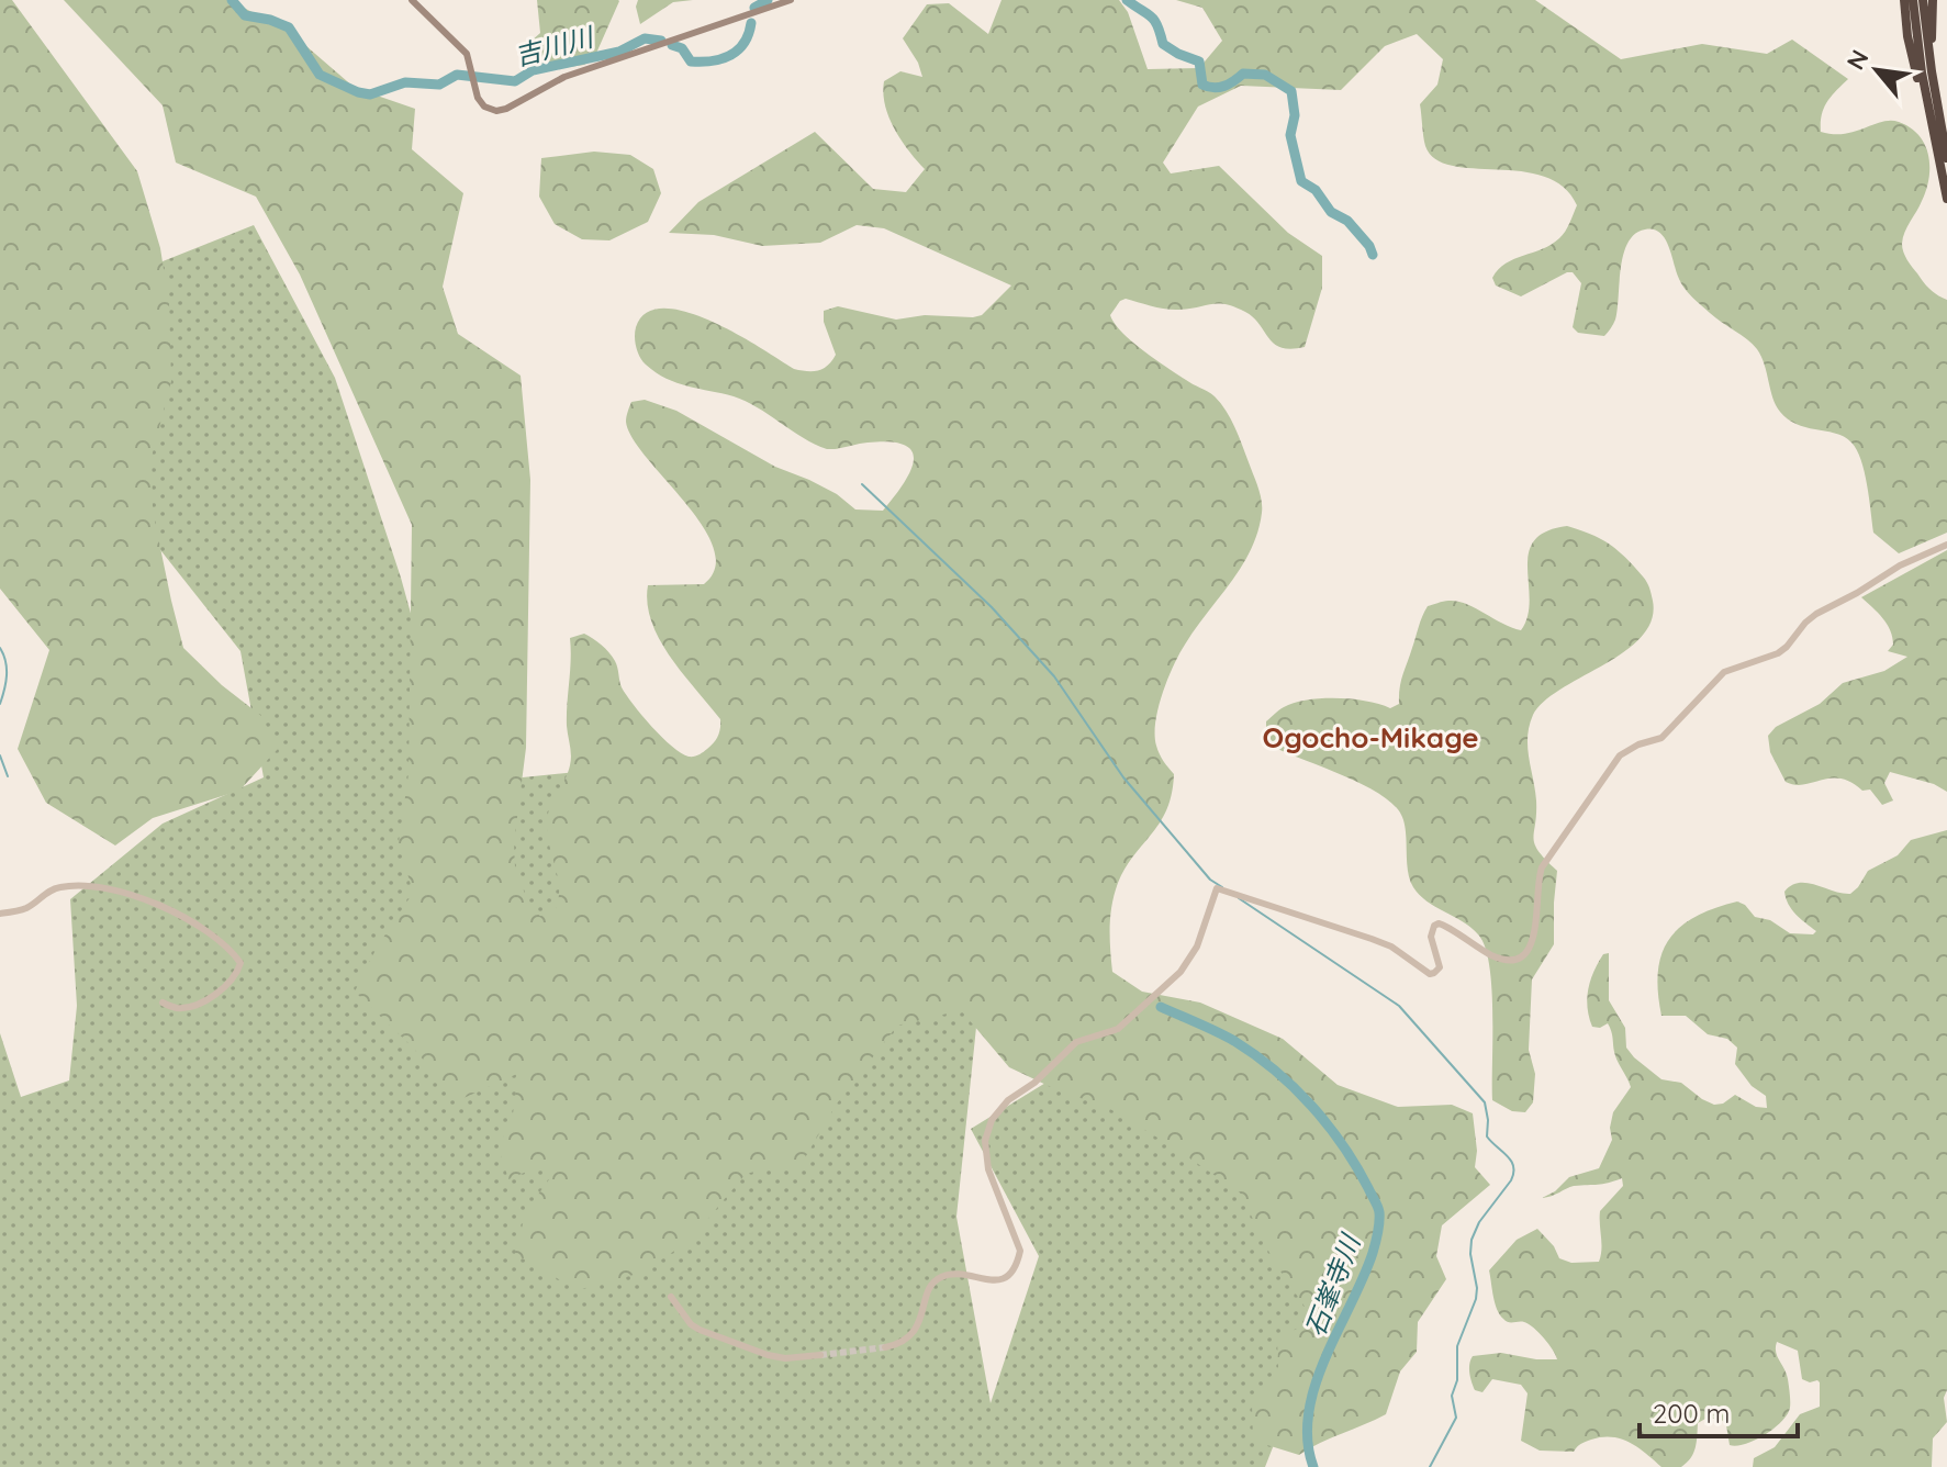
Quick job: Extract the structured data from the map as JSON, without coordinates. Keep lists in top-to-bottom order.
{
  "districts": ["Ogocho-Mikage"],
  "water": ["吉川川", "石峯寺川"],
  "scale_bar": "200 m",
  "north": "top left"
}
